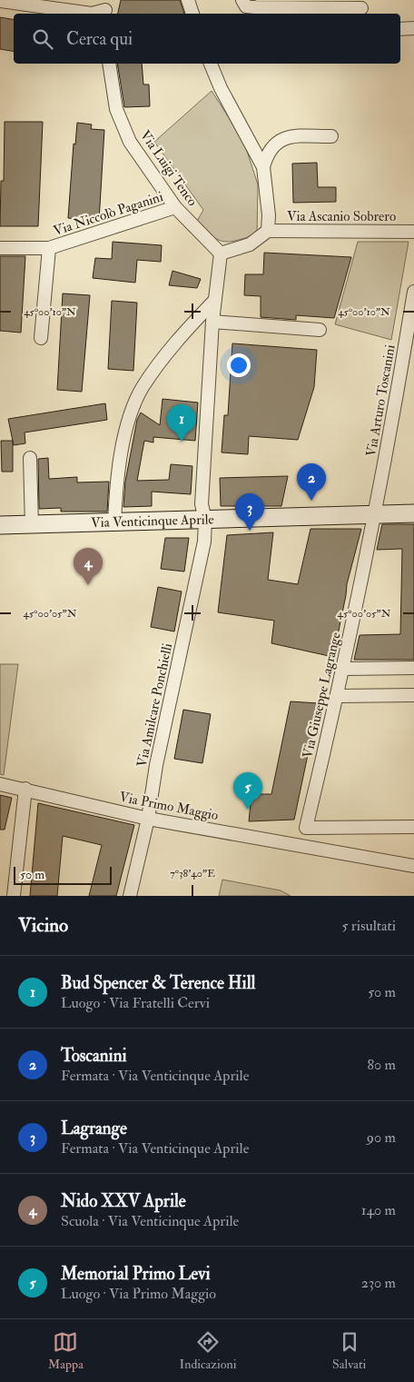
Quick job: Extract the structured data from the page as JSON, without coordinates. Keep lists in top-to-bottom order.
{
  "streets": {
    "street": [
      "Via Luigi Tenco",
      "Via Niccolò Paganini",
      "Via Ascanio Sobrero",
      "Via Arturo Toscanini",
      "Via Venticinque Aprile",
      "Via Giuseppe Lagrange",
      "Via Amilcare Ponchielli",
      "Via Primo Maggio"
    ]
  },
  "crossings": [
    ["Via Luigi Tenco", "Via Niccolò Paganini"],
    ["Via Luigi Tenco", "Via Amilcare Ponchielli"],
    ["Via Arturo Toscanini", "Via Venticinque Aprile"],
    ["Via Arturo Toscanini", "Via Giuseppe Lagrange"],
    ["Via Venticinque Aprile", "Via Giuseppe Lagrange"],
    ["Via Venticinque Aprile", "Via Amilcare Ponchielli"],
    ["Via Amilcare Ponchielli", "Via Primo Maggio"]
  ],
  "scale_bar": "50 m",
  "page": {
    "search": "Cerca qui",
    "pins": [
      "1",
      "2",
      "3",
      "4",
      "5"
    ],
    "scale": "50 m",
    "heading": ["Vicino", "5 risultati"],
    "list": [
      {
        "mark": "1",
        "name": "Bud Spencer & Terence Hill",
        "note": "Luogo · Via Fratelli Cervi",
        "value": "50 m"
      },
      {
        "mark": "2",
        "name": "Toscanini",
        "note": "Fermata · Via Venticinque Aprile",
        "value": "80 m"
      },
      {
        "mark": "3",
        "name": "Lagrange",
        "note": "Fermata · Via Venticinque Aprile",
        "value": "90 m"
      },
      {
        "mark": "4",
        "name": "Nido XXV Aprile",
        "note": "Scuola · Via Venticinque Aprile",
        "value": "140 m"
      },
      {
        "mark": "5",
        "name": "Memorial Primo Levi",
        "note": "Luogo · Via Primo Maggio",
        "value": "230 m"
      }
    ],
    "nav": ["Mappa", "Indicazioni", "Salvati"]
  },
  "coordinates": ["45°00'10\"N", "45°00'05\"N", "7°38'40\"E"]
}
